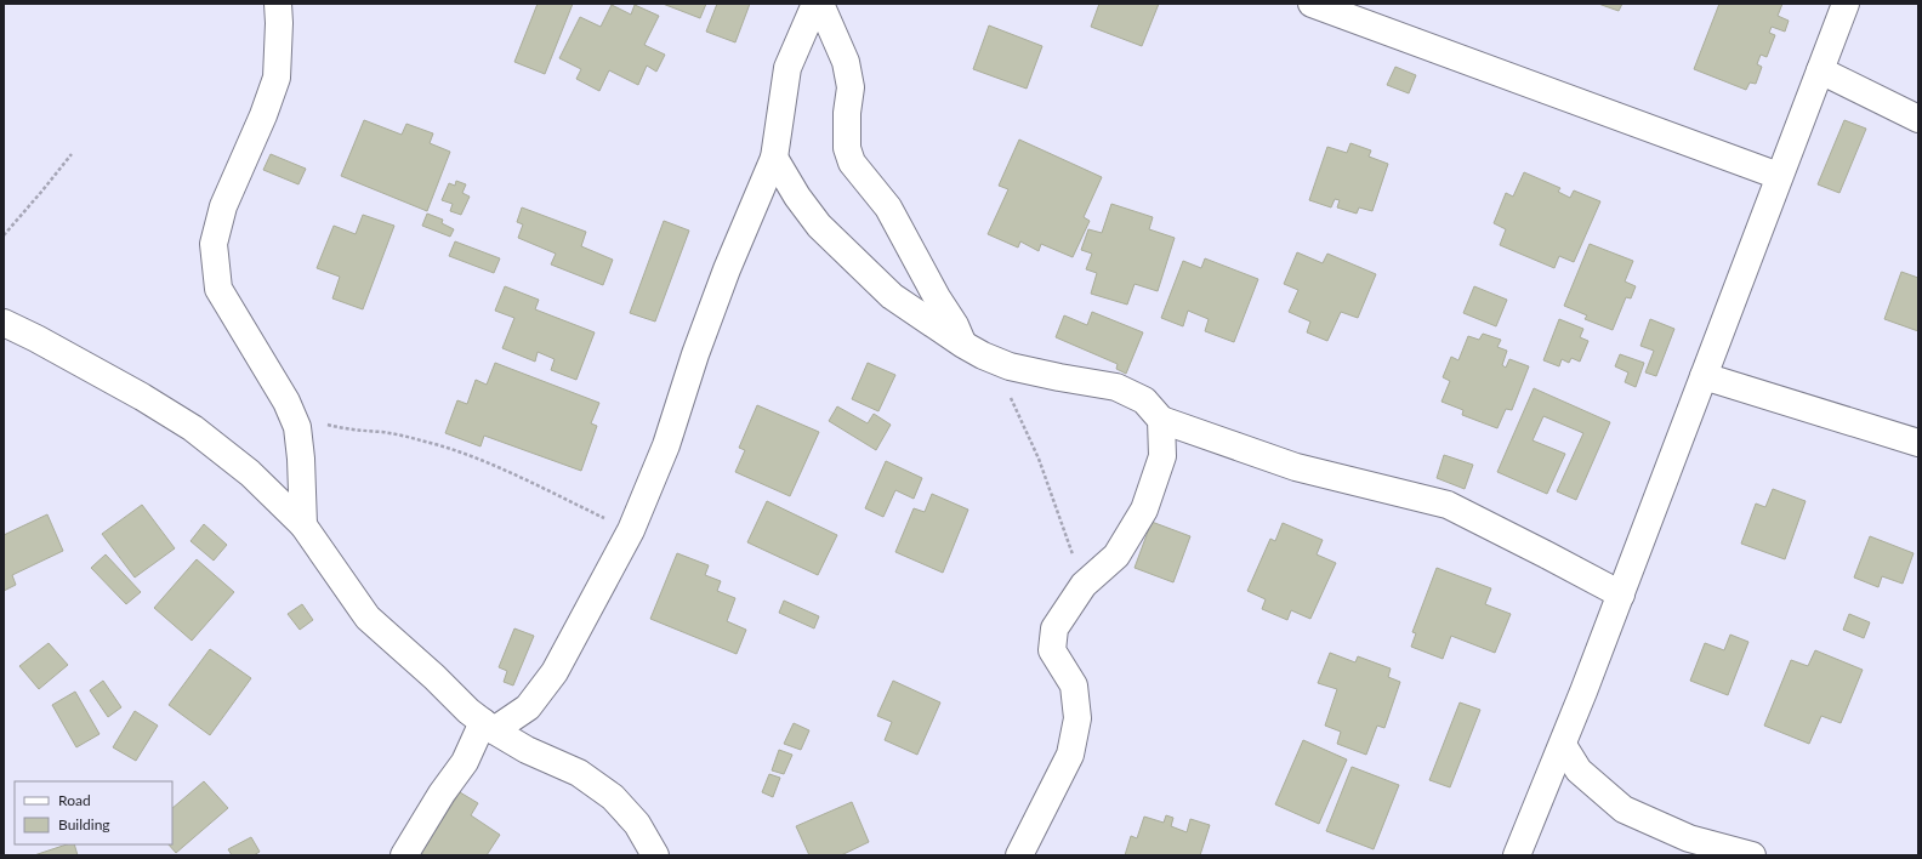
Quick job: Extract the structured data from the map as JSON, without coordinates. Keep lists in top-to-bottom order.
{
  "legend": ["Road", "Building"]
}
